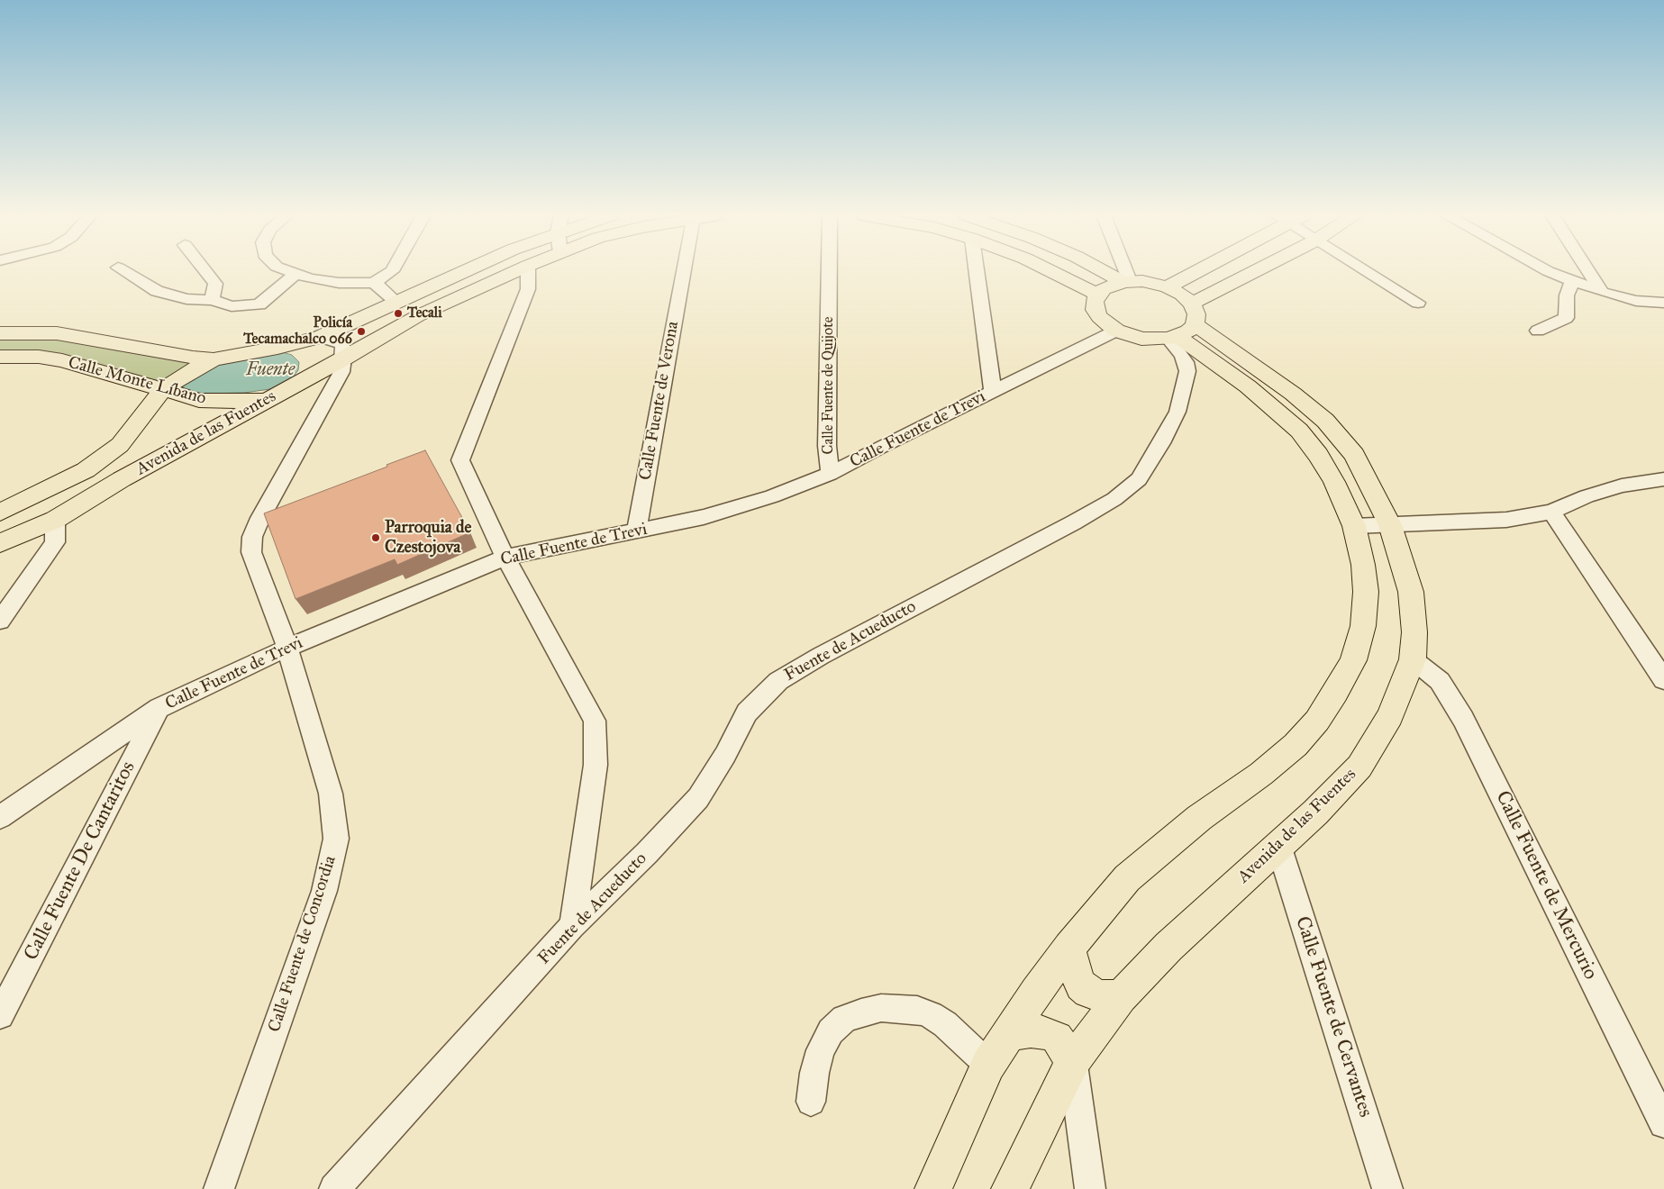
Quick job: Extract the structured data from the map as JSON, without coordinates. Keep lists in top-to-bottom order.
{
  "streets": {
    "main road": ["Calle Monte Líbano", "Avenida de las Fuentes"],
    "street": [
      "Calle Fuente de Quijote",
      "Calle Fuente de Verona",
      "Calle Fuente de Trevi",
      "Fuente de Acueducto",
      "Calle Fuente De Cantaritos",
      "Calle Fuente de Mercurio",
      "Calle Fuente de Concordia",
      "Calle Fuente de Cervantes"
    ]
  },
  "crossings": [
    ["Calle Monte Líbano", "Avenida de las Fuentes"],
    ["Calle Fuente de Quijote", "Calle Fuente de Trevi"],
    ["Calle Fuente de Verona", "Calle Fuente de Trevi"],
    ["Calle Fuente de Trevi", "Avenida de las Fuentes"],
    ["Calle Fuente de Trevi", "Fuente de Acueducto"],
    ["Calle Fuente de Trevi", "Calle Fuente De Cantaritos"],
    ["Calle Fuente de Trevi", "Calle Fuente de Concordia"],
    ["Avenida de las Fuentes", "Fuente de Acueducto"],
    ["Avenida de las Fuentes", "Calle Fuente de Mercurio"],
    ["Avenida de las Fuentes", "Calle Fuente de Concordia"],
    ["Avenida de las Fuentes", "Calle Fuente de Cervantes"]
  ],
  "water": ["Fuente"],
  "places": ["Tecali", "Policía Tecamachalco 066", "Parroquia de Czestojova"]
}
